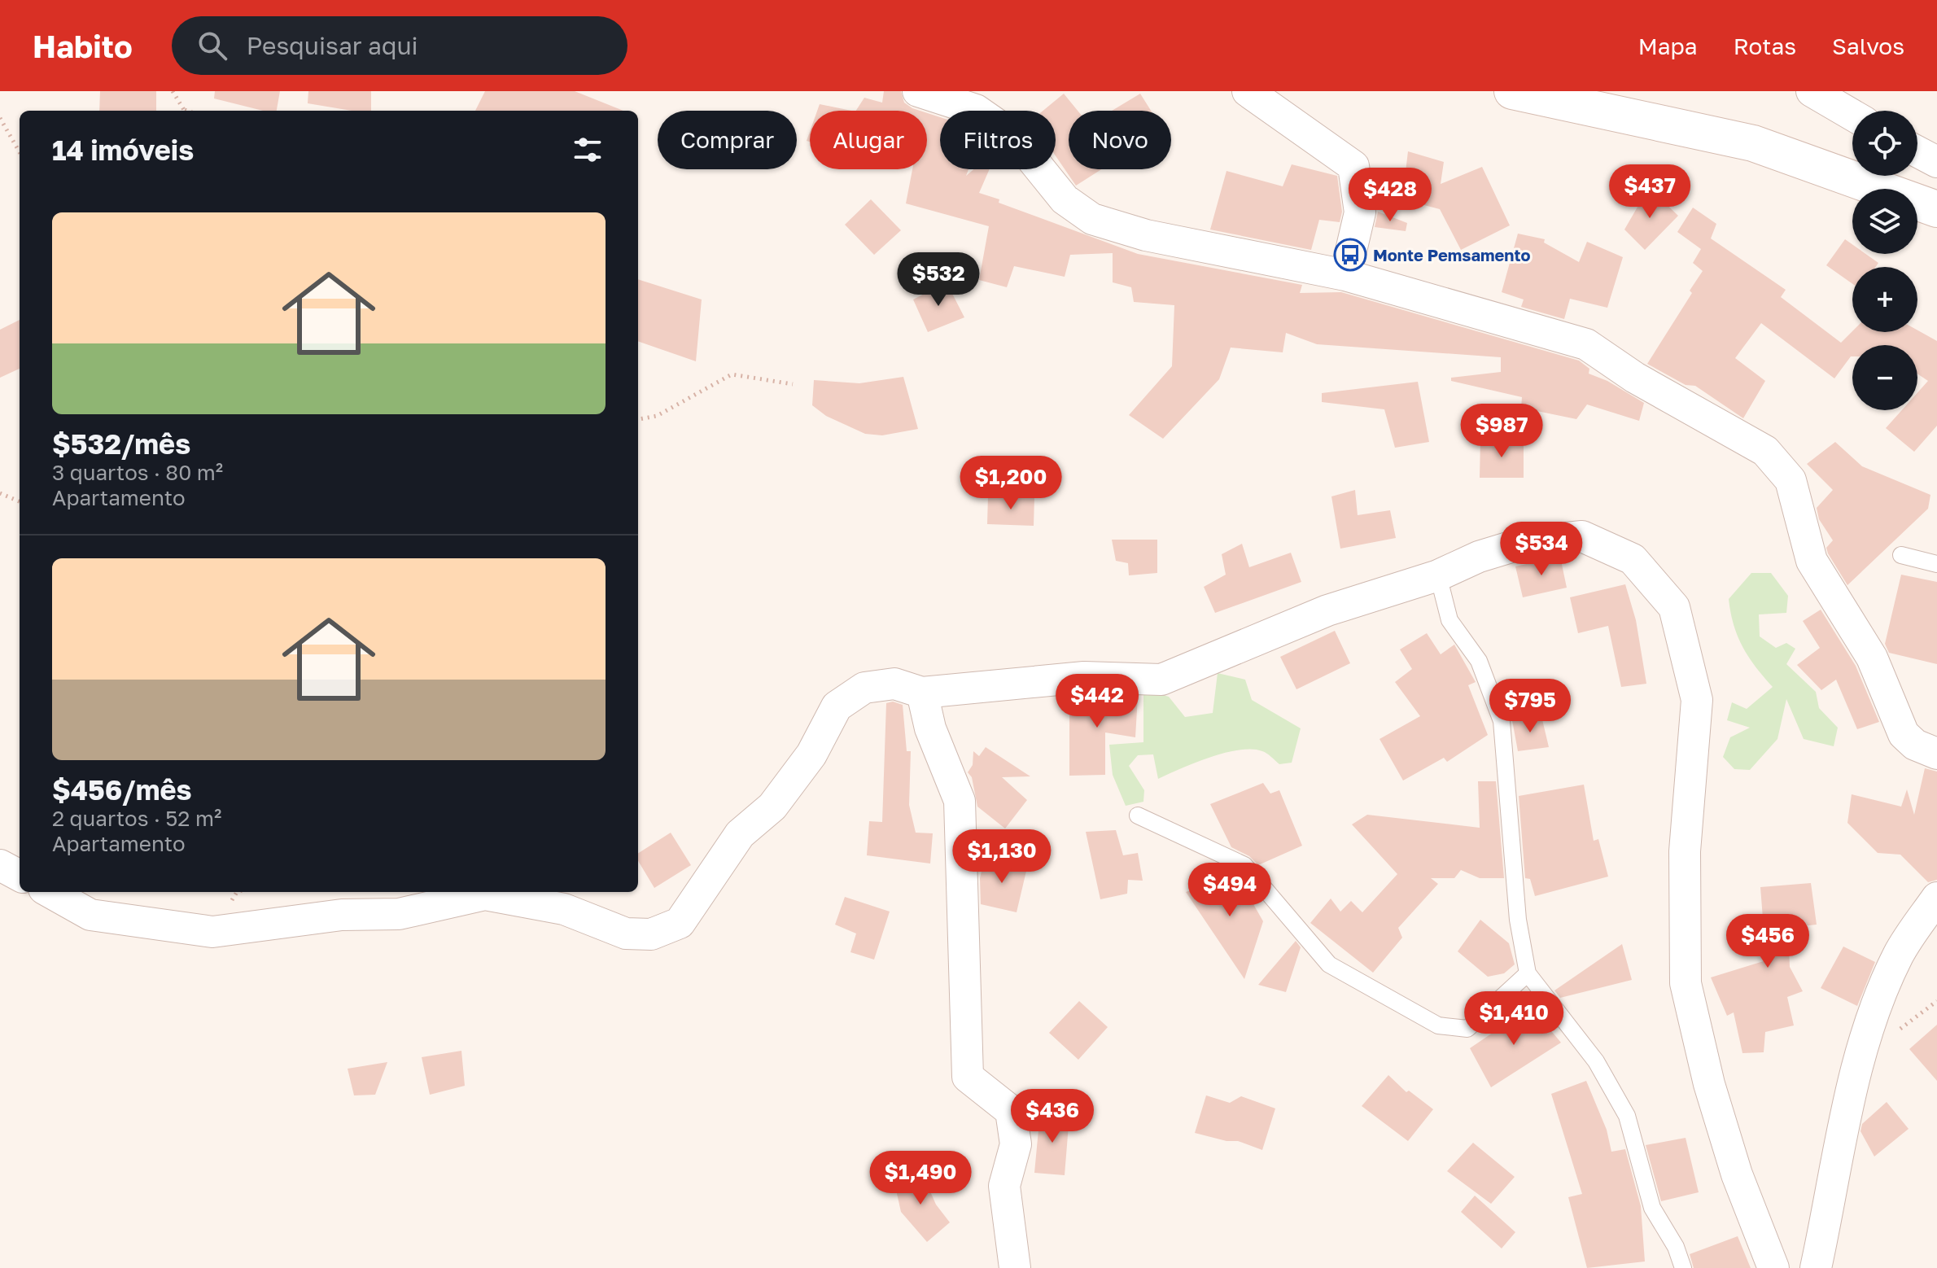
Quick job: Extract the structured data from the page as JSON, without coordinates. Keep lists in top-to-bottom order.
{
  "places": {
    "bus stop": ["Monte Pemsamento"]
  },
  "page": {
    "header": "Habito",
    "search": "Pesquisar aqui",
    "nav": ["Mapa", "Rotas", "Salvos"],
    "map_buttons": ["+", "−"],
    "chip": [
      "Comprar",
      "Alugar",
      "Filtros",
      "Novo"
    ],
    "heading": "14 imóveis",
    "price": [
      "$437",
      "$428",
      "$532",
      "$987",
      "$1,200",
      "$534",
      "$442",
      "$795",
      "$1,130",
      "$494",
      "$456",
      "$1,410",
      "$436",
      "$1,490"
    ],
    "list": [
      {
        "name": "$532/mês",
        "note": "3 quartos · 80 m² · Apartamento"
      },
      {
        "name": "$456/mês",
        "note": "2 quartos · 52 m² · Apartamento"
      }
    ]
  }
}
